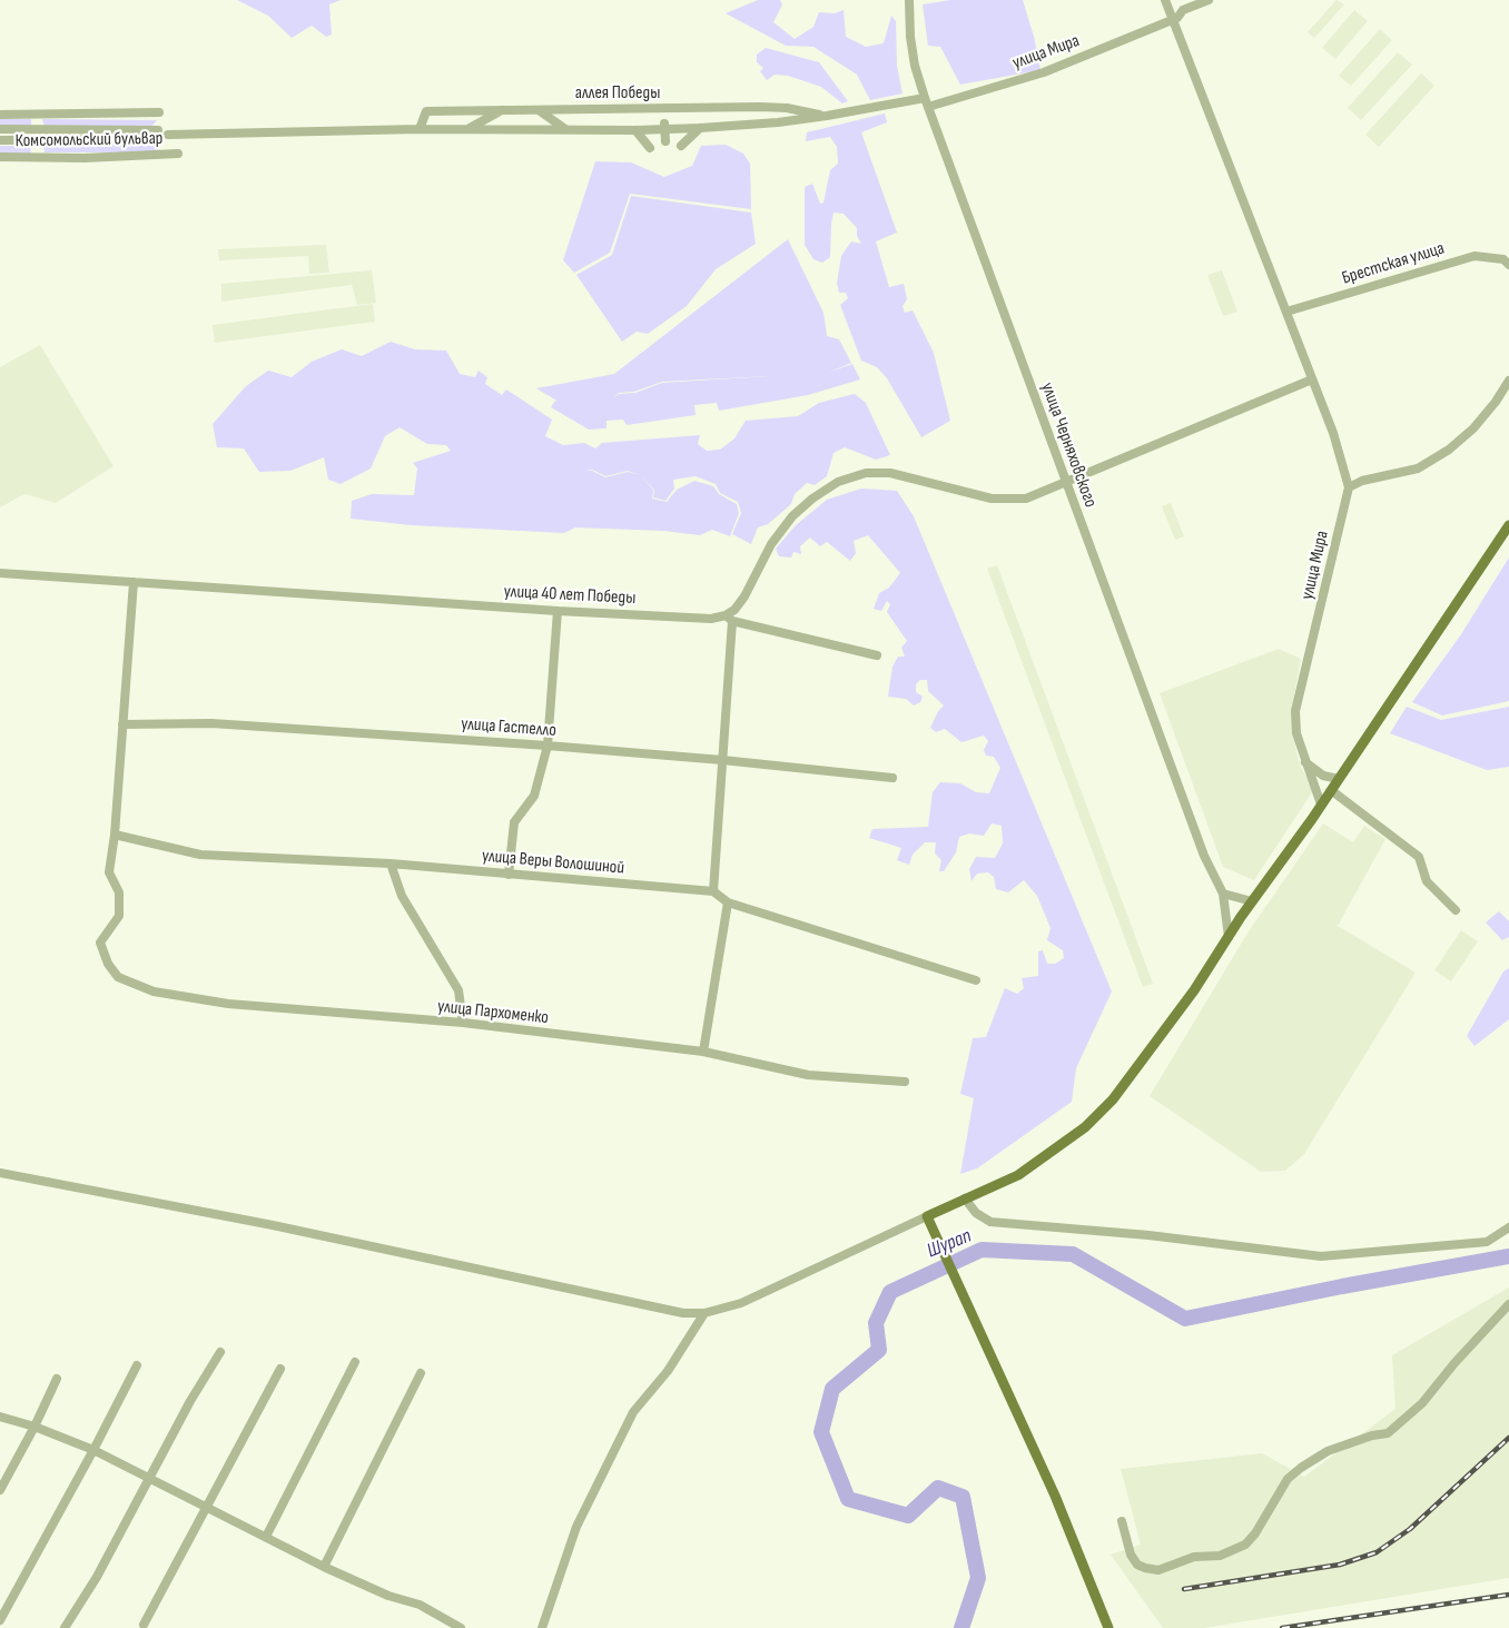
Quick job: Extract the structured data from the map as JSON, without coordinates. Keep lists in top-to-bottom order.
{
  "streets": {
    "street": [
      "улица Мира",
      "аллея Победы",
      "Комсомольский бульвар",
      "Брестская улица",
      "улица Черняховского",
      "улица 40 лет Победы",
      "улица Гастелло",
      "улица Веры Волошиной",
      "улица Пархоменко"
    ]
  },
  "crossings": [
    ["улица Мира", "аллея Победы"],
    ["улица Мира", "Брестская улица"],
    ["улица Мира", "улица Черняховского"],
    ["улица Веры Волошиной", "улица Пархоменко"]
  ],
  "water": ["Шурап"]
}
